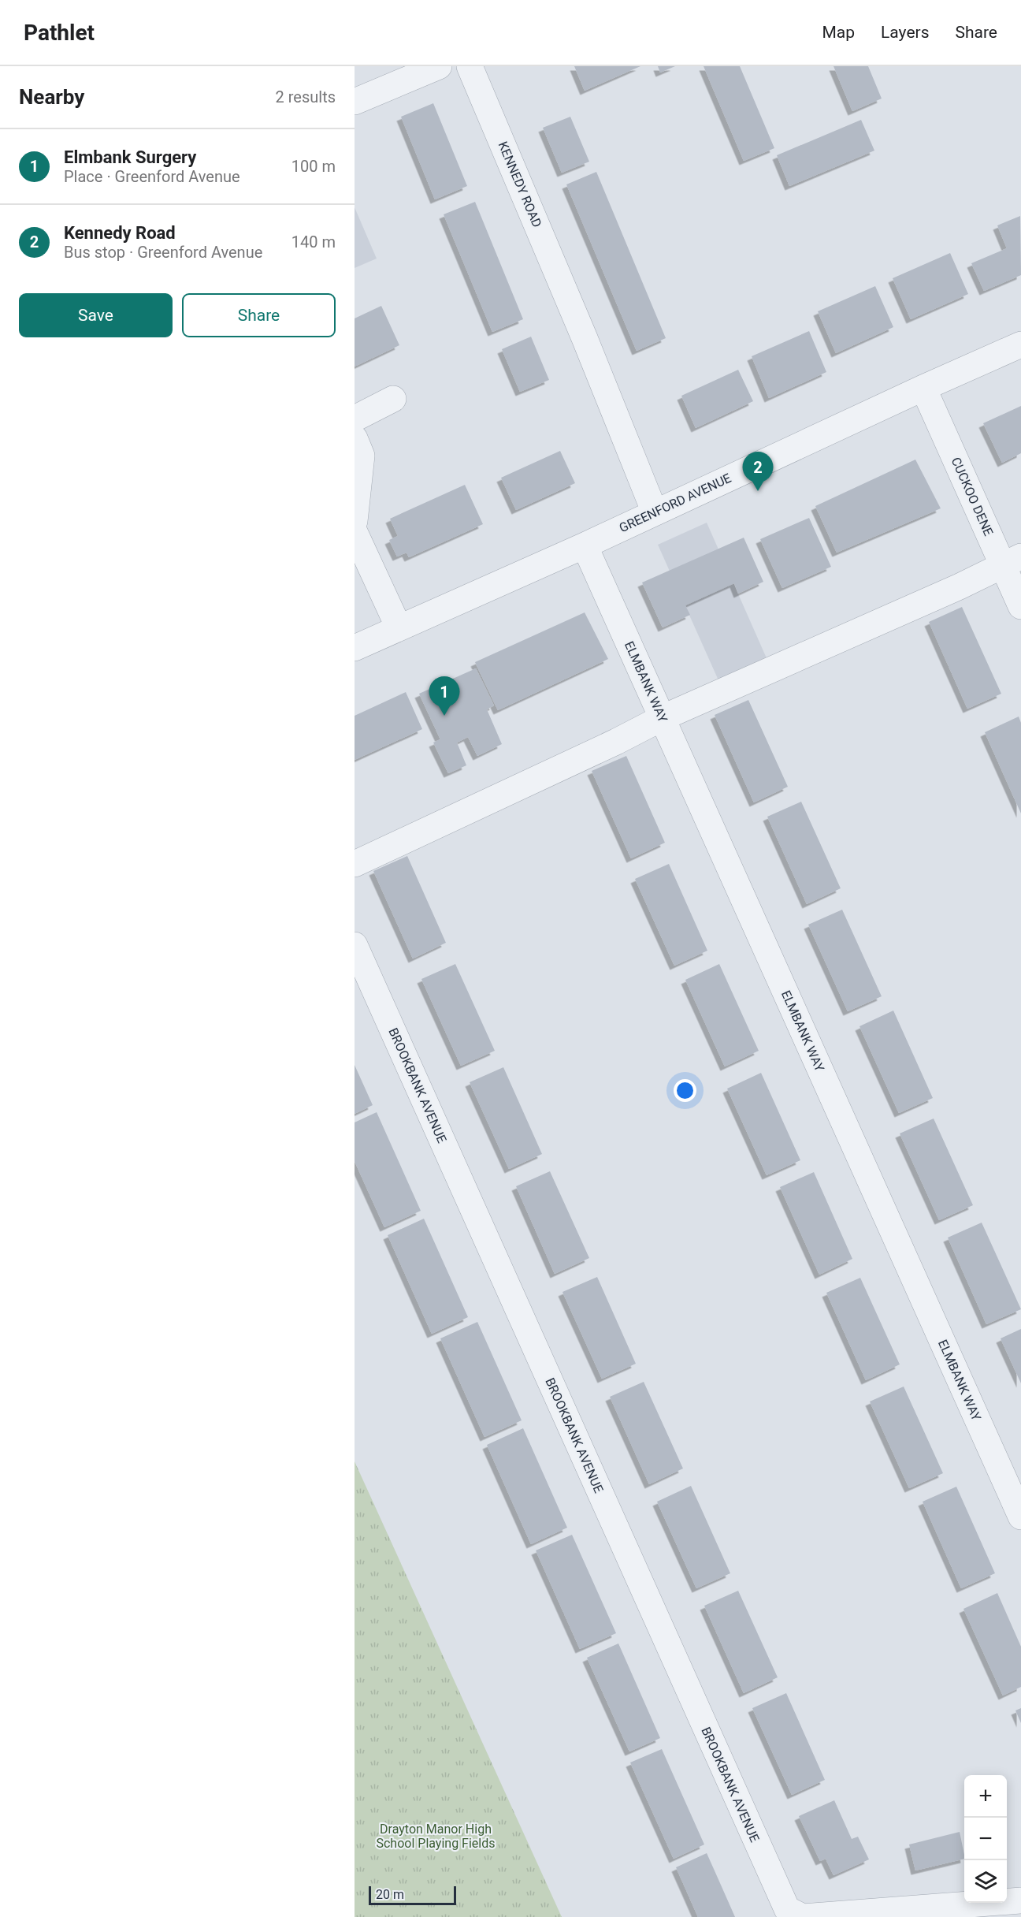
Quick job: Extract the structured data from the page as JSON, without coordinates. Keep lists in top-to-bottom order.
{
  "streets": {
    "street": [
      "KENNEDY ROAD",
      "CUCKOO DENE",
      "GREENFORD AVENUE",
      "ELMBANK WAY",
      "BROOKBANK AVENUE"
    ]
  },
  "crossings": [
    ["KENNEDY ROAD", "GREENFORD AVENUE"],
    ["CUCKOO DENE", "GREENFORD AVENUE"],
    ["GREENFORD AVENUE", "ELMBANK WAY"]
  ],
  "parks": ["Drayton Manor High School Playing Fields"],
  "scale_bar": "20 m",
  "page": {
    "header": "Pathlet",
    "nav": ["Map", "Layers", "Share"],
    "heading": ["Nearby", "2 results"],
    "list": [
      {
        "mark": "1",
        "name": "Elmbank Surgery",
        "note": "Place · Greenford Avenue",
        "value": "100 m"
      },
      {
        "mark": "2",
        "name": "Kennedy Road",
        "note": "Bus stop · Greenford Avenue",
        "value": "140 m"
      }
    ],
    "buttons": ["Save", "Share"],
    "pins": ["2", "1"],
    "map_buttons": ["+", "−"],
    "scale": "20 m"
  }
}
